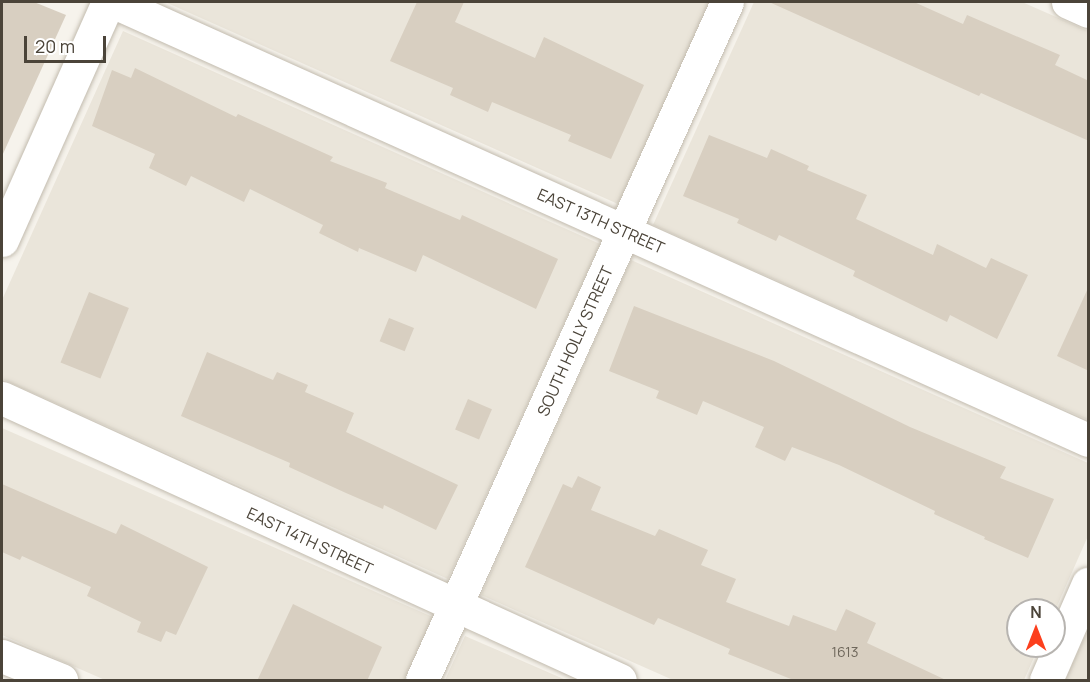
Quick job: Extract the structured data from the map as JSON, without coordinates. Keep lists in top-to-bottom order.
{
  "streets": {
    "street": ["EAST 13TH STREET", "SOUTH HOLLY STREET", "EAST 14TH STREET"]
  },
  "crossings": [
    ["EAST 13TH STREET", "SOUTH HOLLY STREET"],
    ["SOUTH HOLLY STREET", "EAST 14TH STREET"]
  ],
  "house_numbers": ["1613"],
  "scale_bar": "20 m",
  "north": "top"
}
